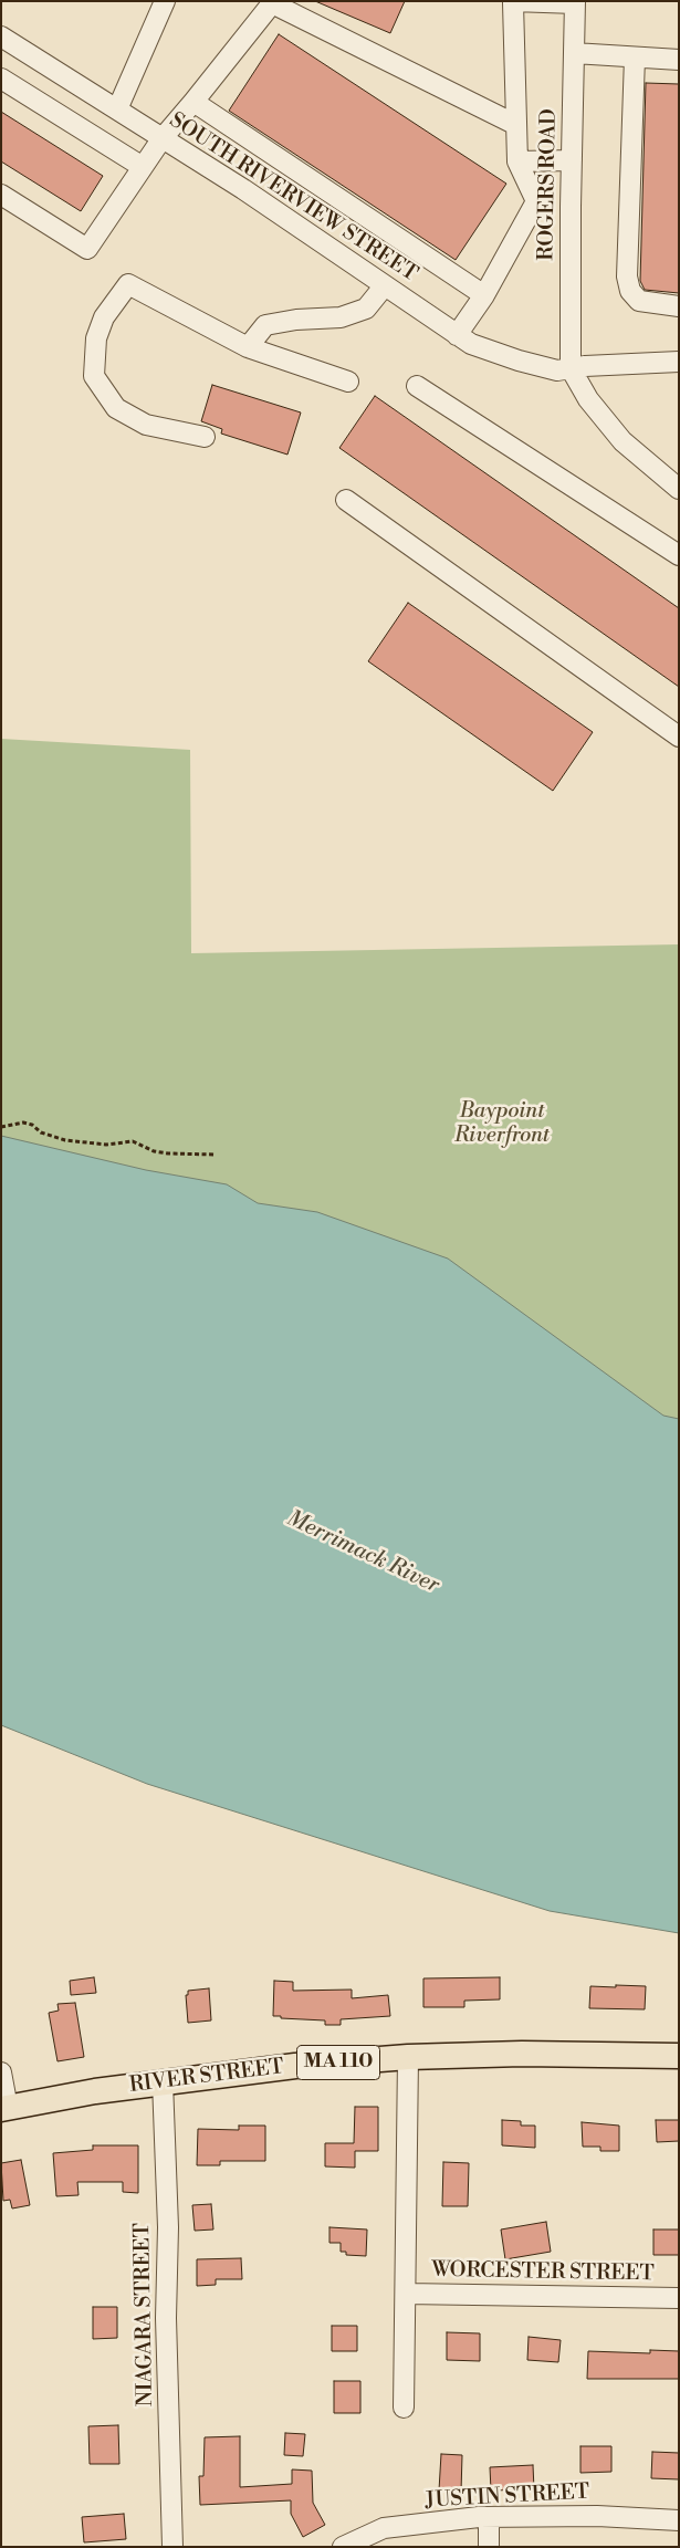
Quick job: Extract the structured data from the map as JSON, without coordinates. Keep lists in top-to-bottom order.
{
  "streets": {
    "main road": ["MA 110", "RIVER STREET"],
    "street": [
      "ROGERS ROAD",
      "SOUTH RIVERVIEW STREET",
      "WORCESTER STREET",
      "NIAGARA STREET",
      "JUSTIN STREET"
    ]
  },
  "crossings": [
    ["ROGERS ROAD", "SOUTH RIVERVIEW STREET"],
    ["RIVER STREET", "NIAGARA STREET"]
  ],
  "water": ["Merrimack River"],
  "parks": ["Baypoint Riverfront"]
}
